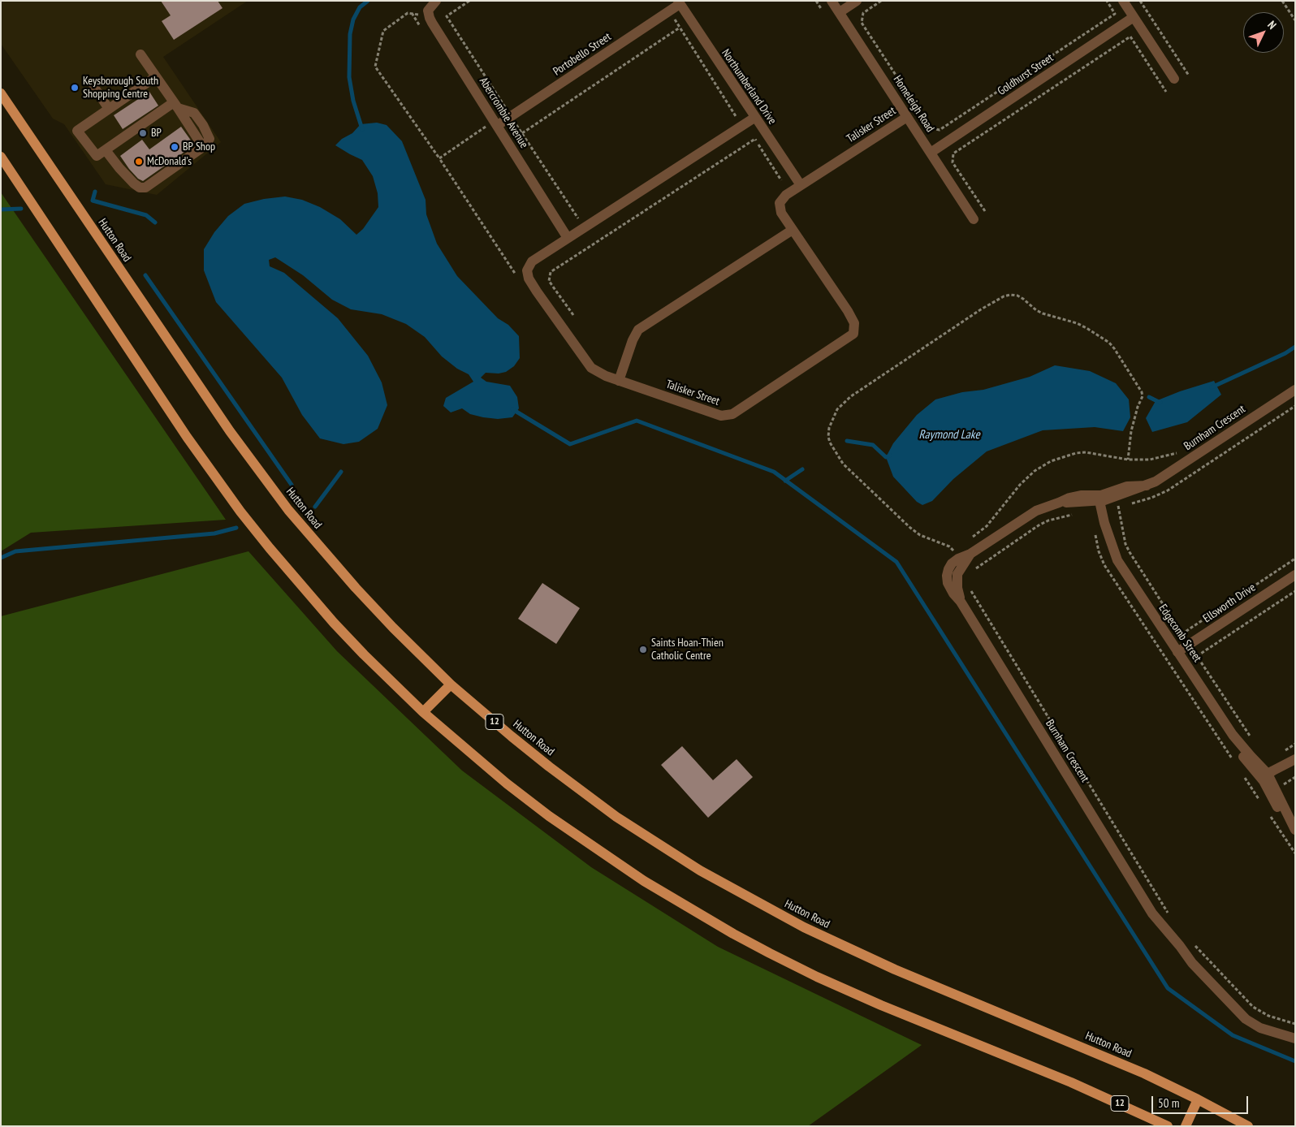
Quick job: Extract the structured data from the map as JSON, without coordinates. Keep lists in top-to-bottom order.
{
  "streets": {
    "main road": ["Hutton Road", "12"],
    "street": [
      "Portobello Street",
      "Goldhurst Street",
      "Northumberland Drive",
      "Homeleigh Road",
      "Abercrombie Avenue",
      "Talisker Street",
      "Burnham Crescent",
      "Ellsworth Drive",
      "Edgecomb Street"
    ]
  },
  "crossings": [
    ["Portobello Street", "Northumberland Drive"],
    ["Portobello Street", "Abercrombie Avenue"],
    ["Goldhurst Street", "Homeleigh Road"],
    ["Northumberland Drive", "Talisker Street"],
    ["Homeleigh Road", "Talisker Street"],
    ["Abercrombie Avenue", "Talisker Street"],
    ["Burnham Crescent", "Edgecomb Street"],
    ["Ellsworth Drive", "Edgecomb Street"]
  ],
  "water": ["Raymond Lake"],
  "places": [
    "Keysborough South Shopping Centre",
    "BP",
    "BP Shop",
    "McDonald's",
    "Saints Hoan-Thien Catholic Centre"
  ],
  "scale_bar": "50 m",
  "north": "top right"
}
